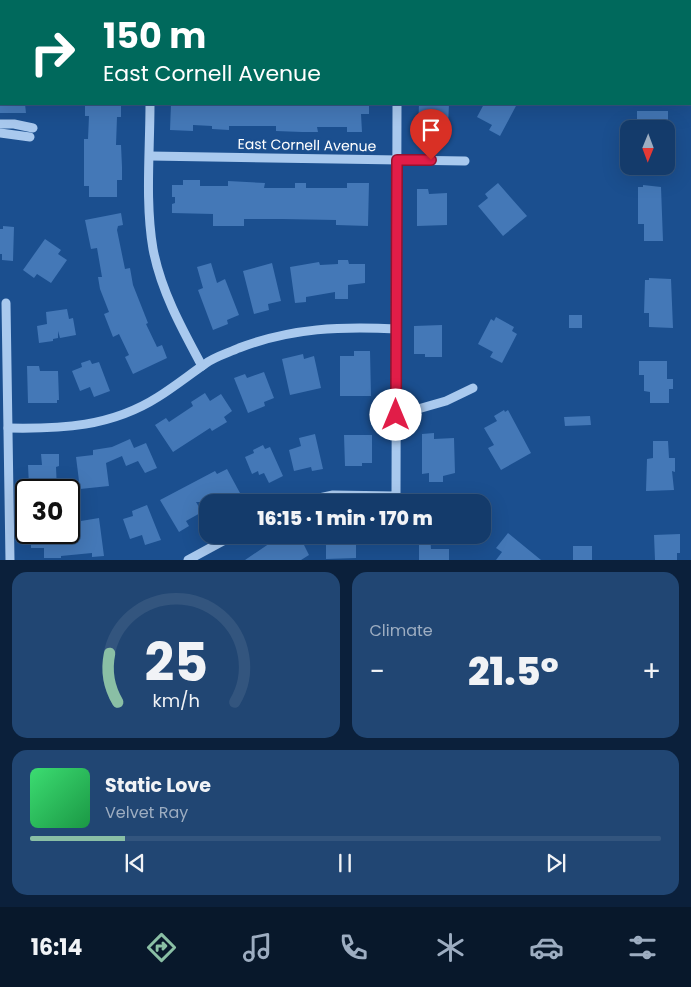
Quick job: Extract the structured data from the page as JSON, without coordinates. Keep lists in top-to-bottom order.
{
  "streets": {
    "street": ["East Cornell Avenue"]
  },
  "north": "bottom",
  "page": {
    "turn": ["150 m", "East Cornell Avenue"],
    "limit": "30",
    "trip": "16:15 · 1 min · 170 m",
    "tile": "Climate",
    "heat": ["−", "21.5°", "+"],
    "song": ["Static Love", "Velvet Ray"],
    "tabs": "16:14",
    "gauge": ["25", "km/h"]
  }
}
